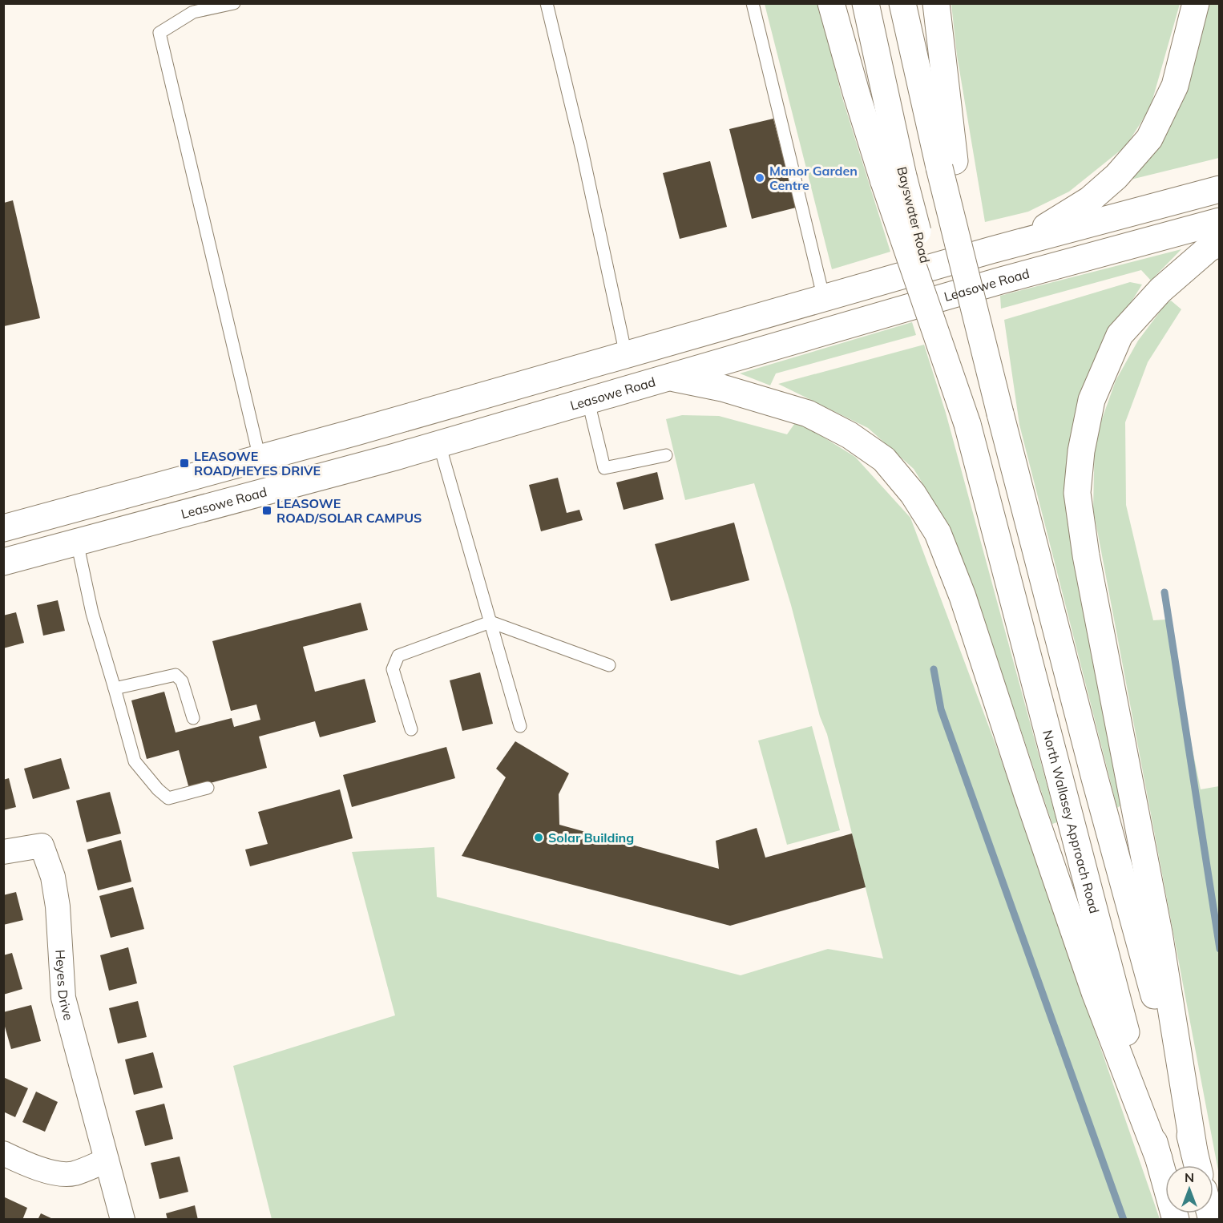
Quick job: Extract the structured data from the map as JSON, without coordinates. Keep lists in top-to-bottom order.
{
  "streets": {
    "main road": ["Bayswater Road", "Leasowe Road", "North Wallasey Approach Road"],
    "street": ["Heyes Drive"]
  },
  "crossings": [
    ["Bayswater Road", "North Wallasey Approach Road"]
  ],
  "places": {
    "other": ["Manor Garden Centre", "Solar Building"],
    "transit": ["LEASOWE ROAD/HEYES DRIVE", "LEASOWE ROAD/SOLAR CAMPUS"]
  },
  "north": "top"
}
